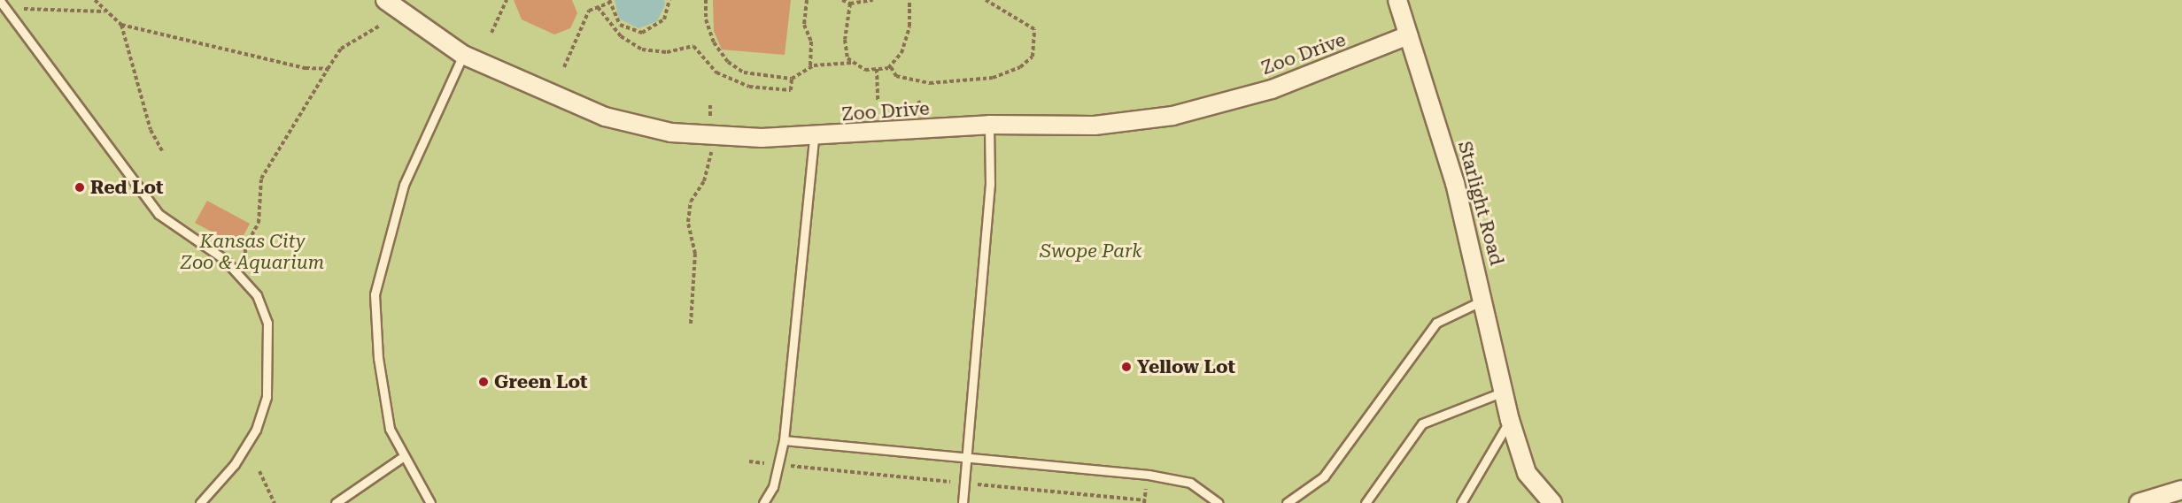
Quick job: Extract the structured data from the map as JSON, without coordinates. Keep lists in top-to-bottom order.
{
  "streets": {
    "street": ["Zoo Drive", "Starlight Road"]
  },
  "crossings": [
    ["Zoo Drive", "Starlight Road"]
  ],
  "parks": ["Kansas City Zoo & Aquarium", "Swope Park"],
  "places": ["Red Lot", "Yellow Lot", "Green Lot"]
}
